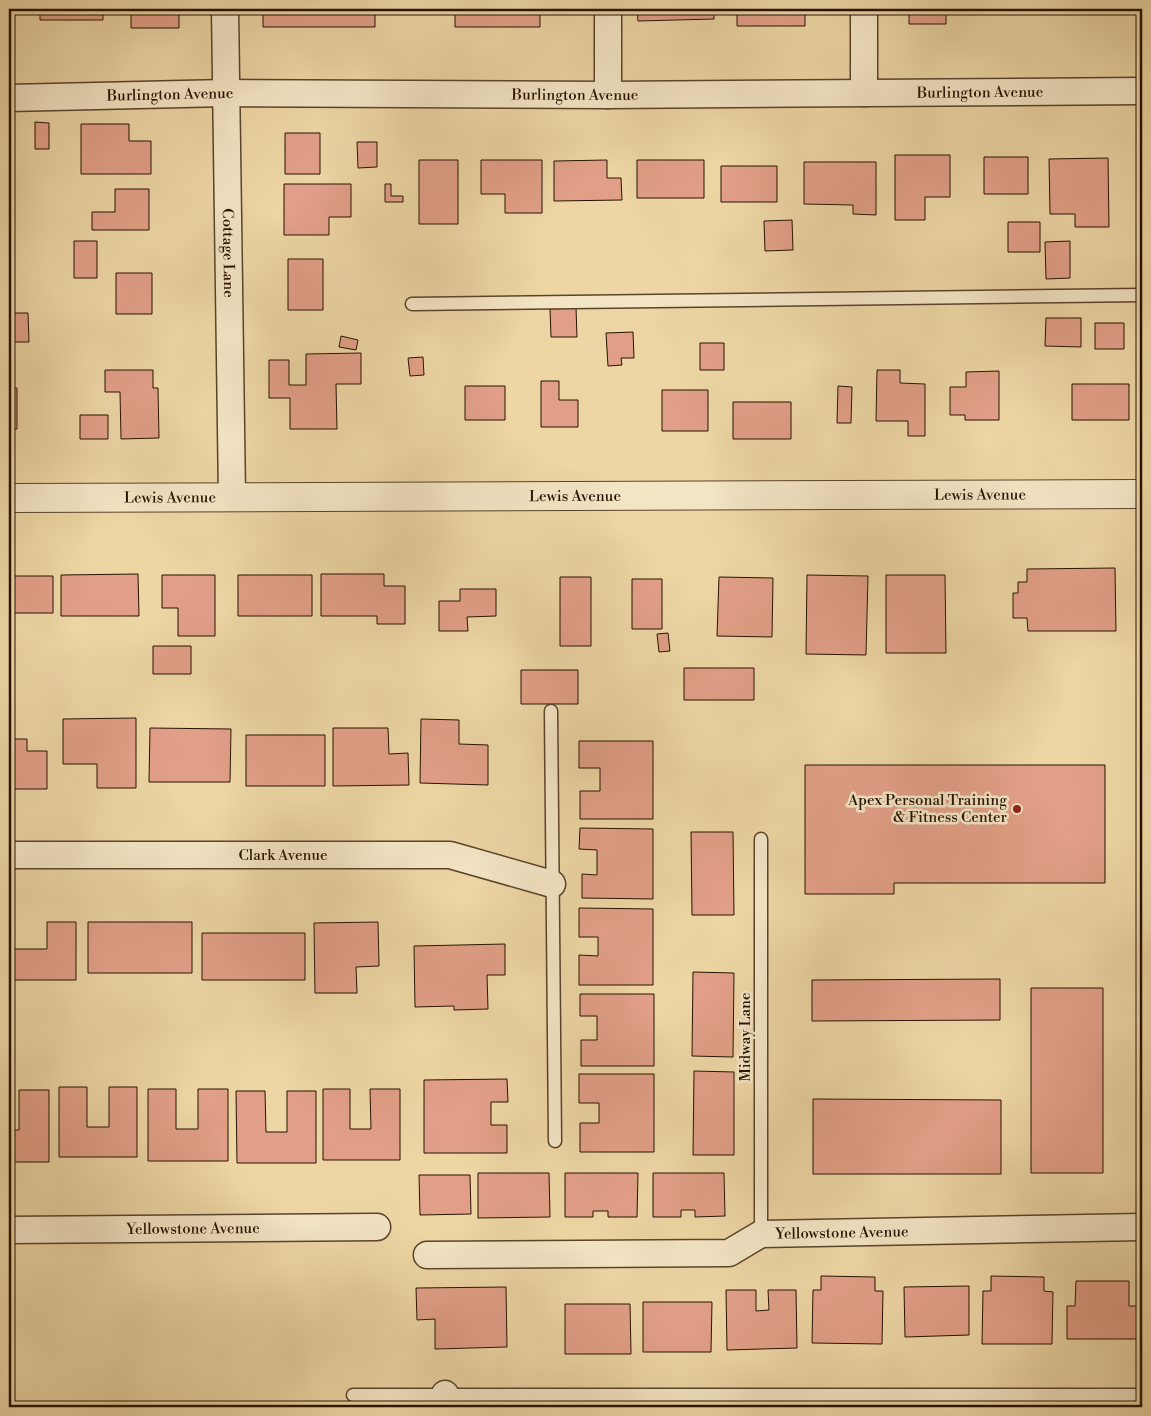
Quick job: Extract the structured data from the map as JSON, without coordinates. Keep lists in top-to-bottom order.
{
  "streets": {
    "street": [
      "Burlington Avenue",
      "Cottage Lane",
      "Lewis Avenue",
      "Clark Avenue",
      "Yellowstone Avenue"
    ],
    "lane": ["Midway Lane"]
  },
  "crossings": [
    ["Burlington Avenue", "Cottage Lane"],
    ["Cottage Lane", "Lewis Avenue"],
    ["Midway Lane", "Yellowstone Avenue"]
  ],
  "places": ["Apex Personal Training & Fitness Center"]
}
